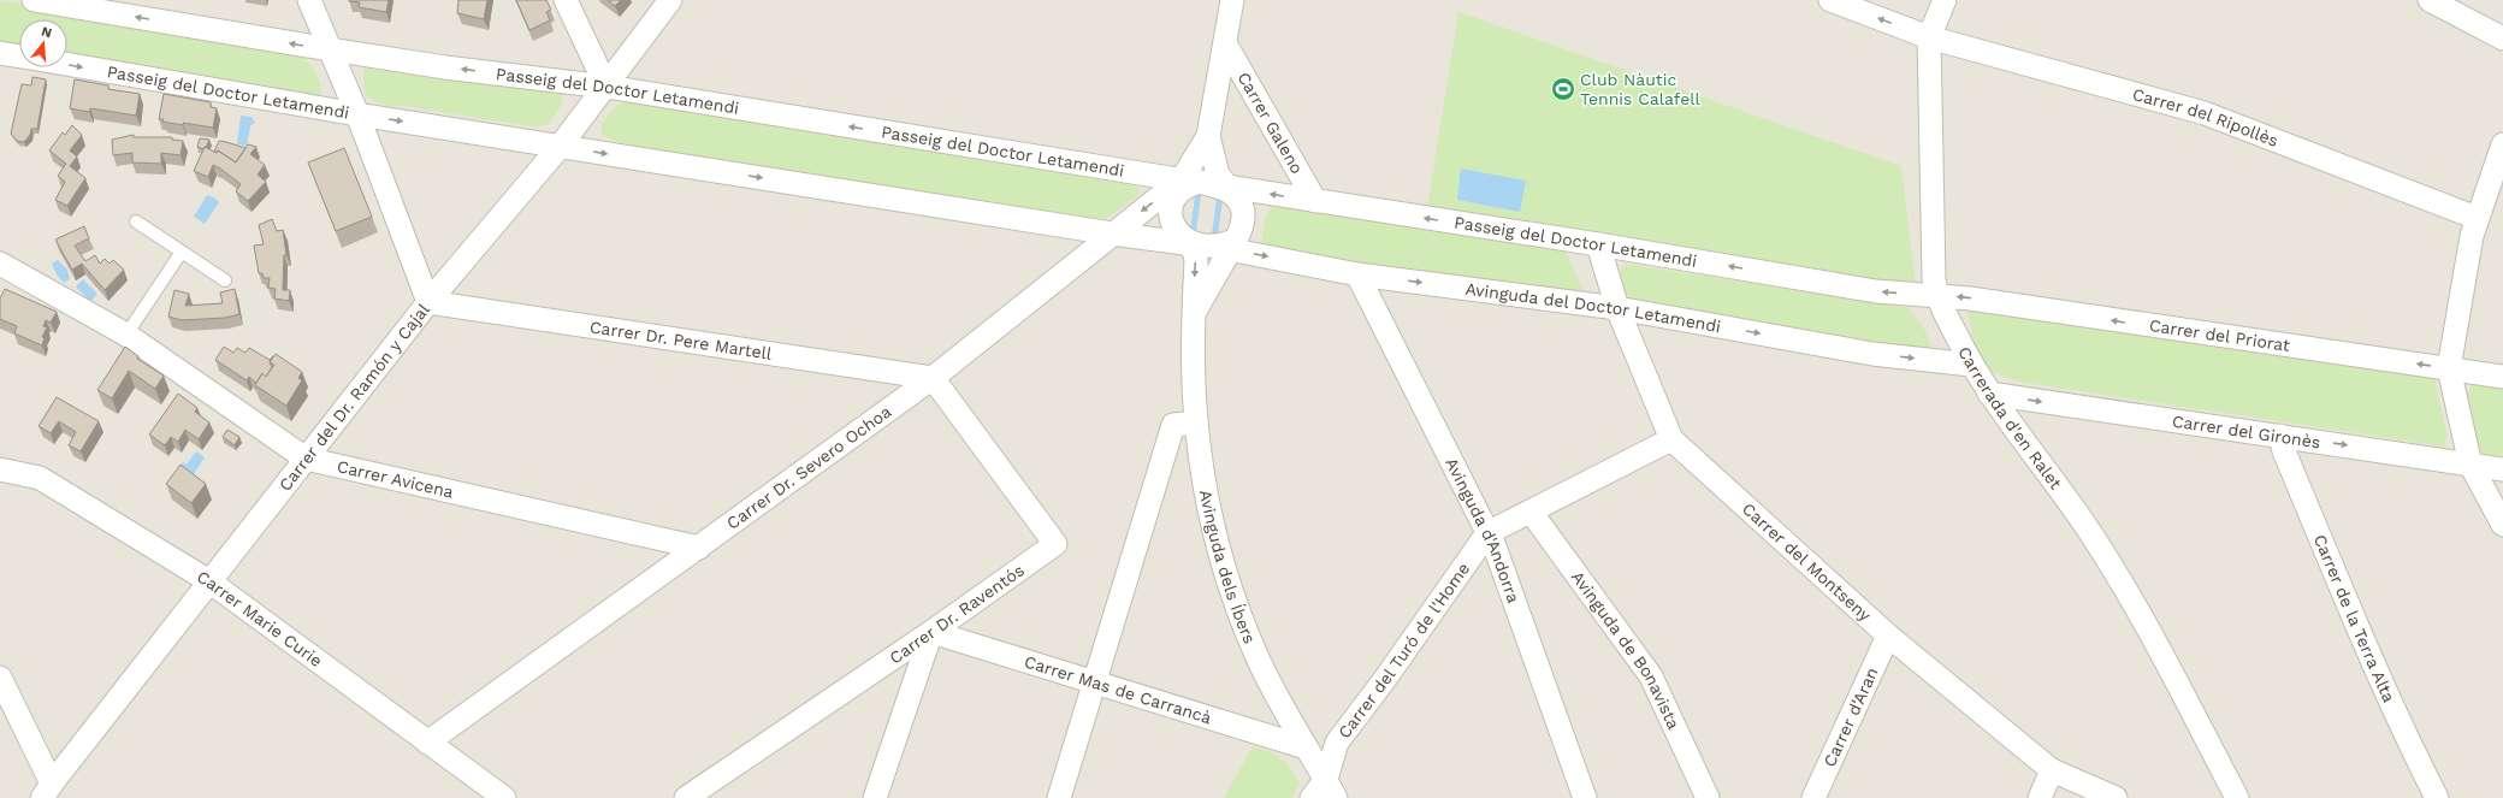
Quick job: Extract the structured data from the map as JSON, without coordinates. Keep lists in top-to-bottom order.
{
  "streets": {
    "street": [
      "Passeig del Doctor Letamendi",
      "Carrer del Ripollès",
      "Carrer Galeno",
      "Avinguda del Doctor Letamendi",
      "Carrer del Priorat",
      "Carrer Dr. Pere Martell",
      "Carrer del Dr. Ramón y Cajal",
      "Carrerada d'en Ralet",
      "Carrer del Gironès",
      "Carrer Dr. Severo Ochoa",
      "Carrer Avicena",
      "Avinguda d'Andorra",
      "Carrer del Montseny",
      "Avinguda dels Íbers",
      "Carrer Dr. Raventós",
      "Carrer de la Terra Alta",
      "Carrer Marie Curie",
      "Carrer del Turó de l'Home",
      "Avinguda de Bonavista",
      "Carrer Mas de Carrancà",
      "Carrer d'Aran"
    ]
  },
  "crossings": [
    ["Passeig del Doctor Letamendi", "Carrer Galeno"],
    ["Passeig del Doctor Letamendi", "Avinguda del Doctor Letamendi"],
    ["Passeig del Doctor Letamendi", "Carrer del Priorat"],
    ["Passeig del Doctor Letamendi", "Carrer del Dr. Ramón y Cajal"],
    ["Passeig del Doctor Letamendi", "Carrerada d'en Ralet"],
    ["Passeig del Doctor Letamendi", "Carrer Dr. Severo Ochoa"],
    ["Passeig del Doctor Letamendi", "Carrer del Montseny"],
    ["Passeig del Doctor Letamendi", "Avinguda dels Íbers"],
    ["Carrer del Ripollès", "Carrerada d'en Ralet"],
    ["Carrer Galeno", "Carrer Dr. Severo Ochoa"],
    ["Carrer Galeno", "Avinguda dels Íbers"],
    ["Avinguda del Doctor Letamendi", "Carrerada d'en Ralet"],
    ["Avinguda del Doctor Letamendi", "Avinguda d'Andorra"],
    ["Avinguda del Doctor Letamendi", "Carrer del Montseny"],
    ["Avinguda del Doctor Letamendi", "Avinguda dels Íbers"],
    ["Carrer del Priorat", "Carrerada d'en Ralet"],
    ["Carrer Dr. Pere Martell", "Carrer del Dr. Ramón y Cajal"],
    ["Carrer Dr. Pere Martell", "Carrer Dr. Severo Ochoa"],
    ["Carrer Dr. Pere Martell", "Carrer Dr. Raventós"],
    ["Carrer del Dr. Ramón y Cajal", "Carrer Avicena"],
    ["Carrer del Dr. Ramón y Cajal", "Carrer Marie Curie"],
    ["Carrerada d'en Ralet", "Carrer del Gironès"],
    ["Carrer del Gironès", "Carrer de la Terra Alta"],
    ["Carrer Dr. Severo Ochoa", "Carrer Avicena"],
    ["Carrer Dr. Severo Ochoa", "Carrer Dr. Raventós"],
    ["Carrer Dr. Severo Ochoa", "Carrer Marie Curie"],
    ["Avinguda d'Andorra", "Carrer del Turó de l'Home"],
    ["Carrer del Montseny", "Carrer del Turó de l'Home"],
    ["Carrer del Montseny", "Carrer d'Aran"],
    ["Avinguda dels Íbers", "Carrer del Turó de l'Home"],
    ["Avinguda dels Íbers", "Carrer Mas de Carrancà"],
    ["Carrer Dr. Raventós", "Carrer Mas de Carrancà"],
    ["Carrer del Turó de l'Home", "Avinguda de Bonavista"]
  ],
  "one_way": ["Avinguda del Doctor Letamendi", "Carrer del Priorat", "Carrer del Gironès"],
  "places": {
    "sports": ["Club Nàutic Tennis Calafell"]
  },
  "north": "top"
}
